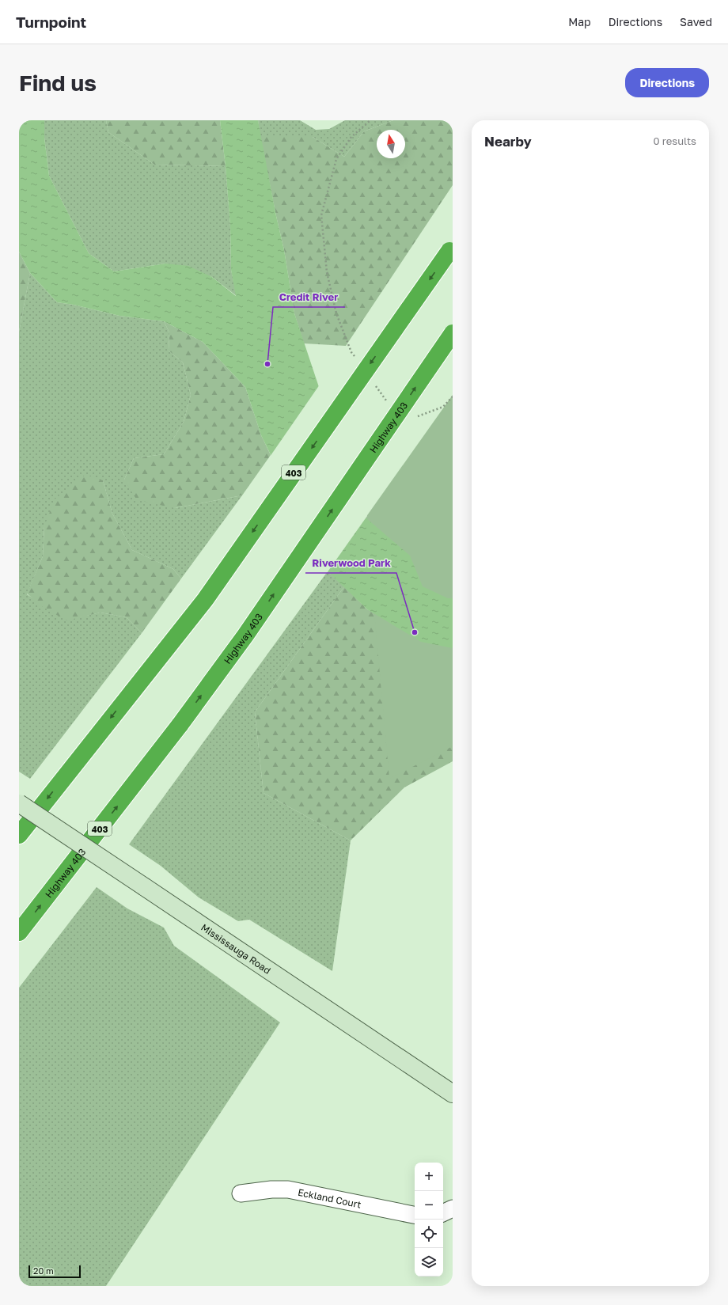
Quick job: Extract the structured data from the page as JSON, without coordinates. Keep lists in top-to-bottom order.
{
  "streets": {
    "highway": ["Highway 403", "403"],
    "main road": ["Mississauga Road"],
    "street": ["Eckland Court"]
  },
  "places": ["Credit River", "Riverwood Park"],
  "scale_bar": "20 m",
  "north": "top",
  "page": {
    "header": "Turnpoint",
    "nav": ["Map", "Directions", "Saved"],
    "buttons": "Directions",
    "title": "Find us",
    "heading": ["Nearby", "0 results"],
    "map_buttons": ["+", "−"],
    "scale": "20 m"
  }
}
